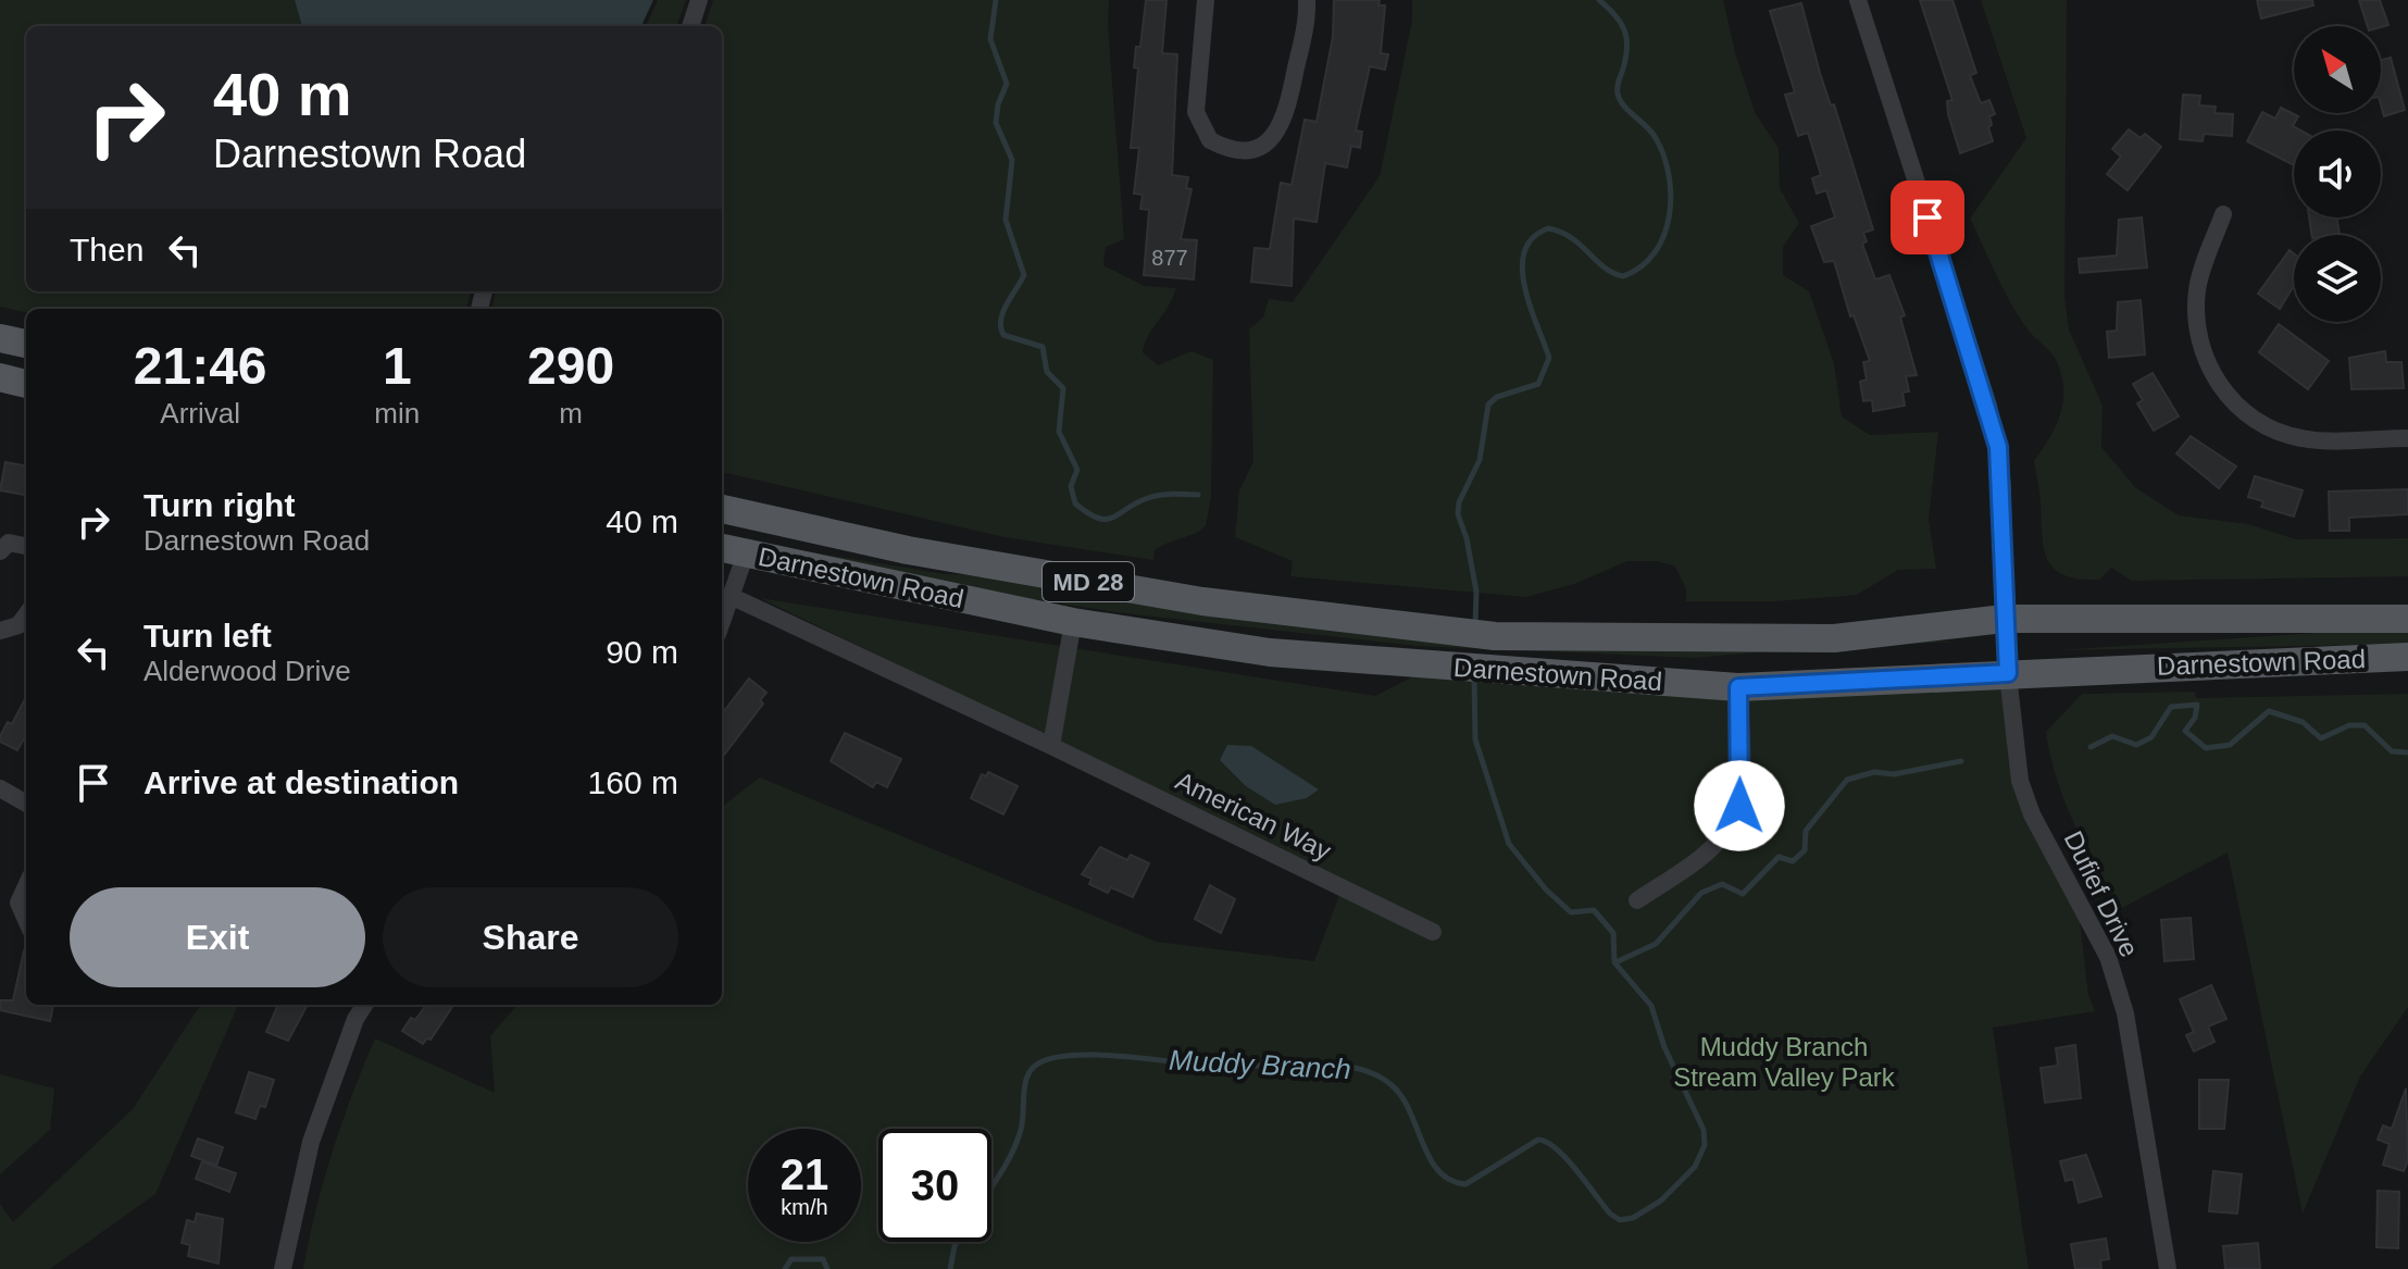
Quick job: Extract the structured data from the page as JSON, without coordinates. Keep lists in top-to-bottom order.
{
  "streets": {
    "main road": ["Darnestown Road", "MD 28"],
    "street": ["American Way", "Dufief Drive"]
  },
  "crossings": [
    ["Darnestown Road", "Dufief Drive"]
  ],
  "water": ["Muddy Branch"],
  "parks": ["Muddy Branch Stream Valley Park"],
  "house_numbers": ["877"],
  "north": "top left",
  "page": {
    "turn": ["40 m", "Darnestown Road"],
    "then": "Then",
    "eta": [
      "21:46",
      "Arrival",
      "1",
      "min",
      "290",
      "m"
    ],
    "list": [
      {
        "name": "Turn right",
        "note": "Darnestown Road",
        "value": "40 m"
      },
      {
        "name": "Turn left",
        "note": "Alderwood Drive",
        "value": "90 m"
      },
      {
        "name": "Arrive at destination",
        "value": "160 m"
      }
    ],
    "buttons": ["Exit", "Share"],
    "speed": "21 km/h",
    "limit": "30"
  }
}
